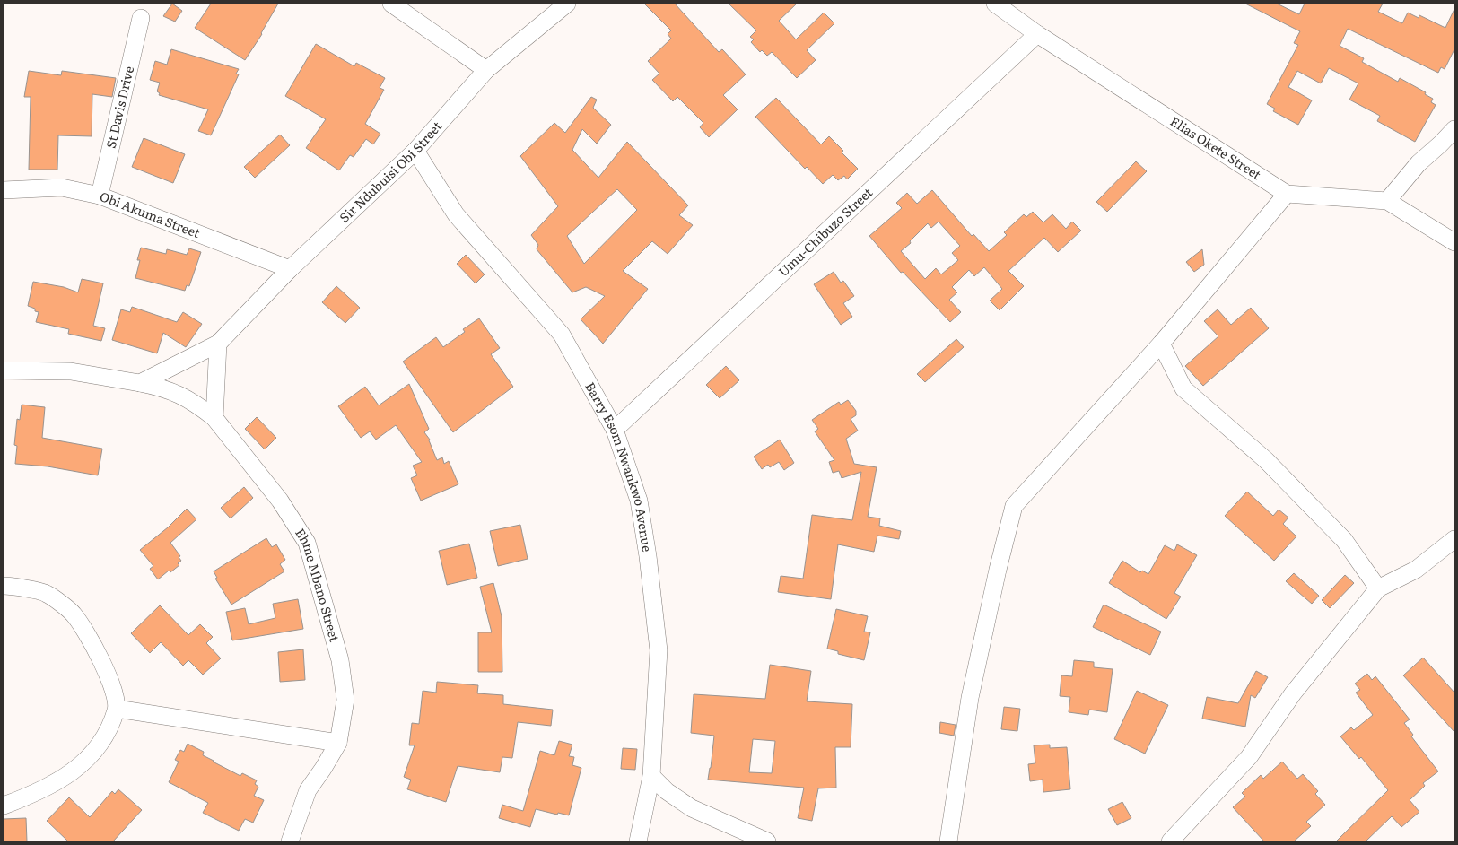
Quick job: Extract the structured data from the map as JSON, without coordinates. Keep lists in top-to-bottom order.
{
  "streets": {
    "street": [
      "St Davis Drive",
      "Elias Okete Street",
      "Sir Ndubuisi Obi Street",
      "Obi Akuma Street",
      "Umu-Chibuzo Street",
      "Barry Esom Nwankwo Avenue",
      "Ehme Mbano Street"
    ]
  },
  "crossings": [
    ["St Davis Drive", "Obi Akuma Street"],
    ["Elias Okete Street", "Umu-Chibuzo Street"],
    ["Sir Ndubuisi Obi Street", "Obi Akuma Street"],
    ["Sir Ndubuisi Obi Street", "Barry Esom Nwankwo Avenue"],
    ["Sir Ndubuisi Obi Street", "Ehme Mbano Street"],
    ["Umu-Chibuzo Street", "Barry Esom Nwankwo Avenue"]
  ]
}
